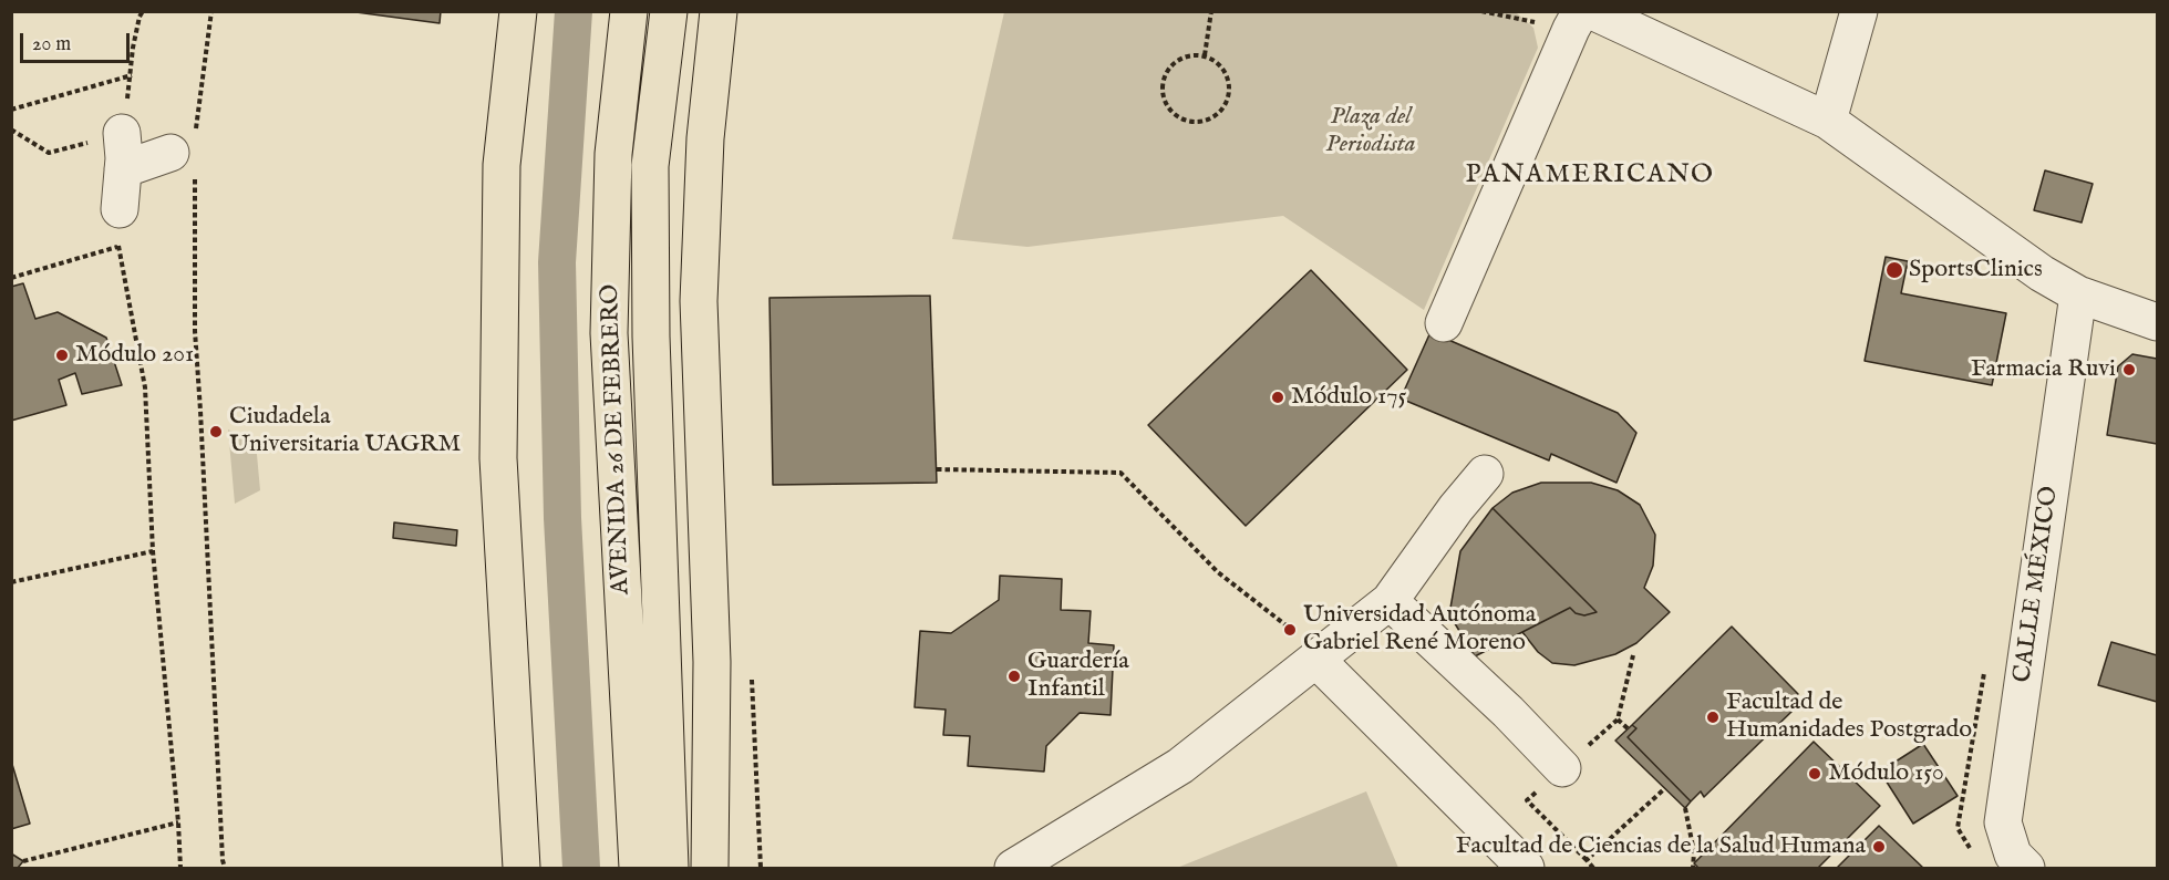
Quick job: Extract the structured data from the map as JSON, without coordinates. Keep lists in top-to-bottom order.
{
  "streets": {
    "main road": ["AVENIDA 26 DE FEBRERO"],
    "street": ["CALLE MÉXICO"]
  },
  "districts": ["PANAMERICANO"],
  "parks": ["Plaza del Periodista"],
  "places": [
    "SportsClinics",
    "Módulo 201",
    "Farmacia Ruvi",
    "Módulo 175",
    "Ciudadela Universitaria UAGRM",
    "Universidad Autónoma Gabriel René Moreno",
    "Guardería Infantil",
    "Facultad de Humanidades Postgrado",
    "Módulo 150",
    "Facultad de Ciencias de la Salud Humana"
  ],
  "scale_bar": "20 m"
}
